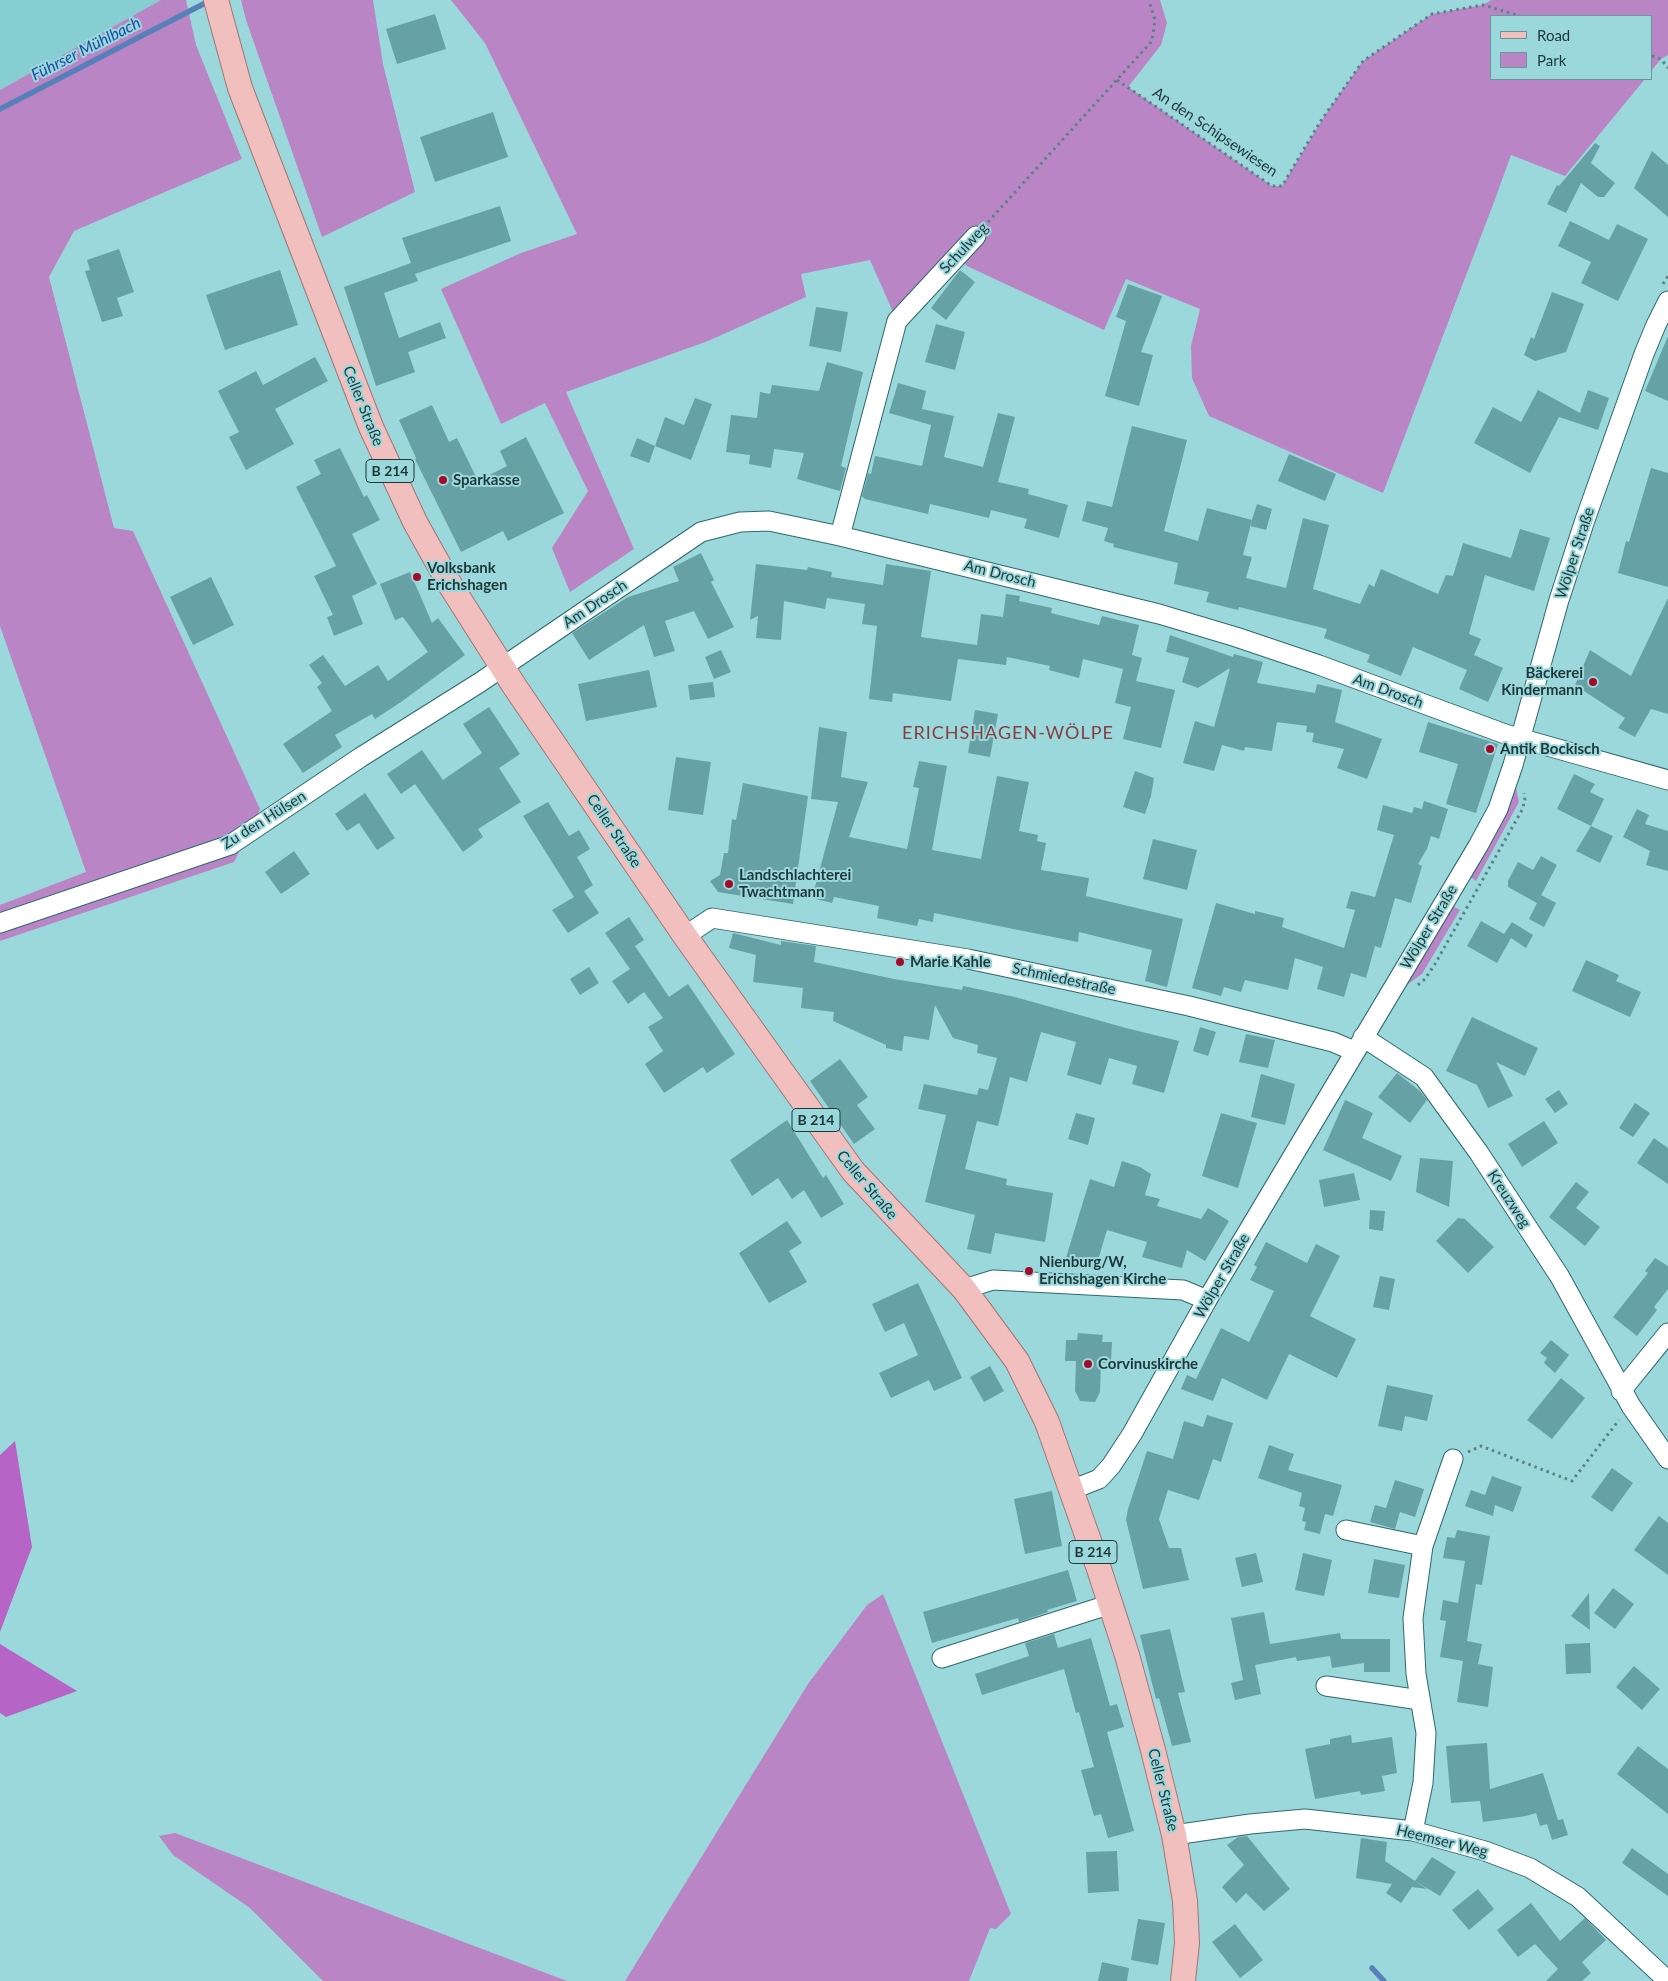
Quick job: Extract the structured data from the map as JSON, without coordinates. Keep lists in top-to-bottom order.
{
  "streets": {
    "main road": ["Celler Straße", "B 214"],
    "street": [
      "Schulweg",
      "Wölper Straße",
      "Am Drosch",
      "Zu den Hülsen",
      "Schmiedestraße",
      "Kreuzweg",
      "Heemser Weg"
    ],
    "path": ["An den Schipsewiesen"]
  },
  "crossings": [
    ["An den Schipsewiesen", "Schulweg"],
    ["Schulweg", "Am Drosch"],
    ["Celler Straße", "Wölper Straße"],
    ["Celler Straße", "Am Drosch"],
    ["Celler Straße", "Zu den Hülsen"],
    ["Celler Straße", "Schmiedestraße"],
    ["Celler Straße", "Heemser Weg"],
    ["Wölper Straße", "Am Drosch"],
    ["Wölper Straße", "Schmiedestraße"],
    ["Wölper Straße", "Kreuzweg"],
    ["Am Drosch", "Zu den Hülsen"],
    ["Schmiedestraße", "Kreuzweg"]
  ],
  "districts": ["ERICHSHAGEN-WÖLPE"],
  "water": ["Führser Mühlbach"],
  "places": [
    "Sparkasse",
    "Volksbank Erichshagen",
    "Bäckerei Kindermann",
    "Antik Bockisch",
    "Landschlachterei Twachtmann",
    "Marie Kahle",
    "Nienburg/W, Erichshagen Kirche",
    "Corvinuskirche"
  ],
  "legend": ["Road", "Park"]
}
